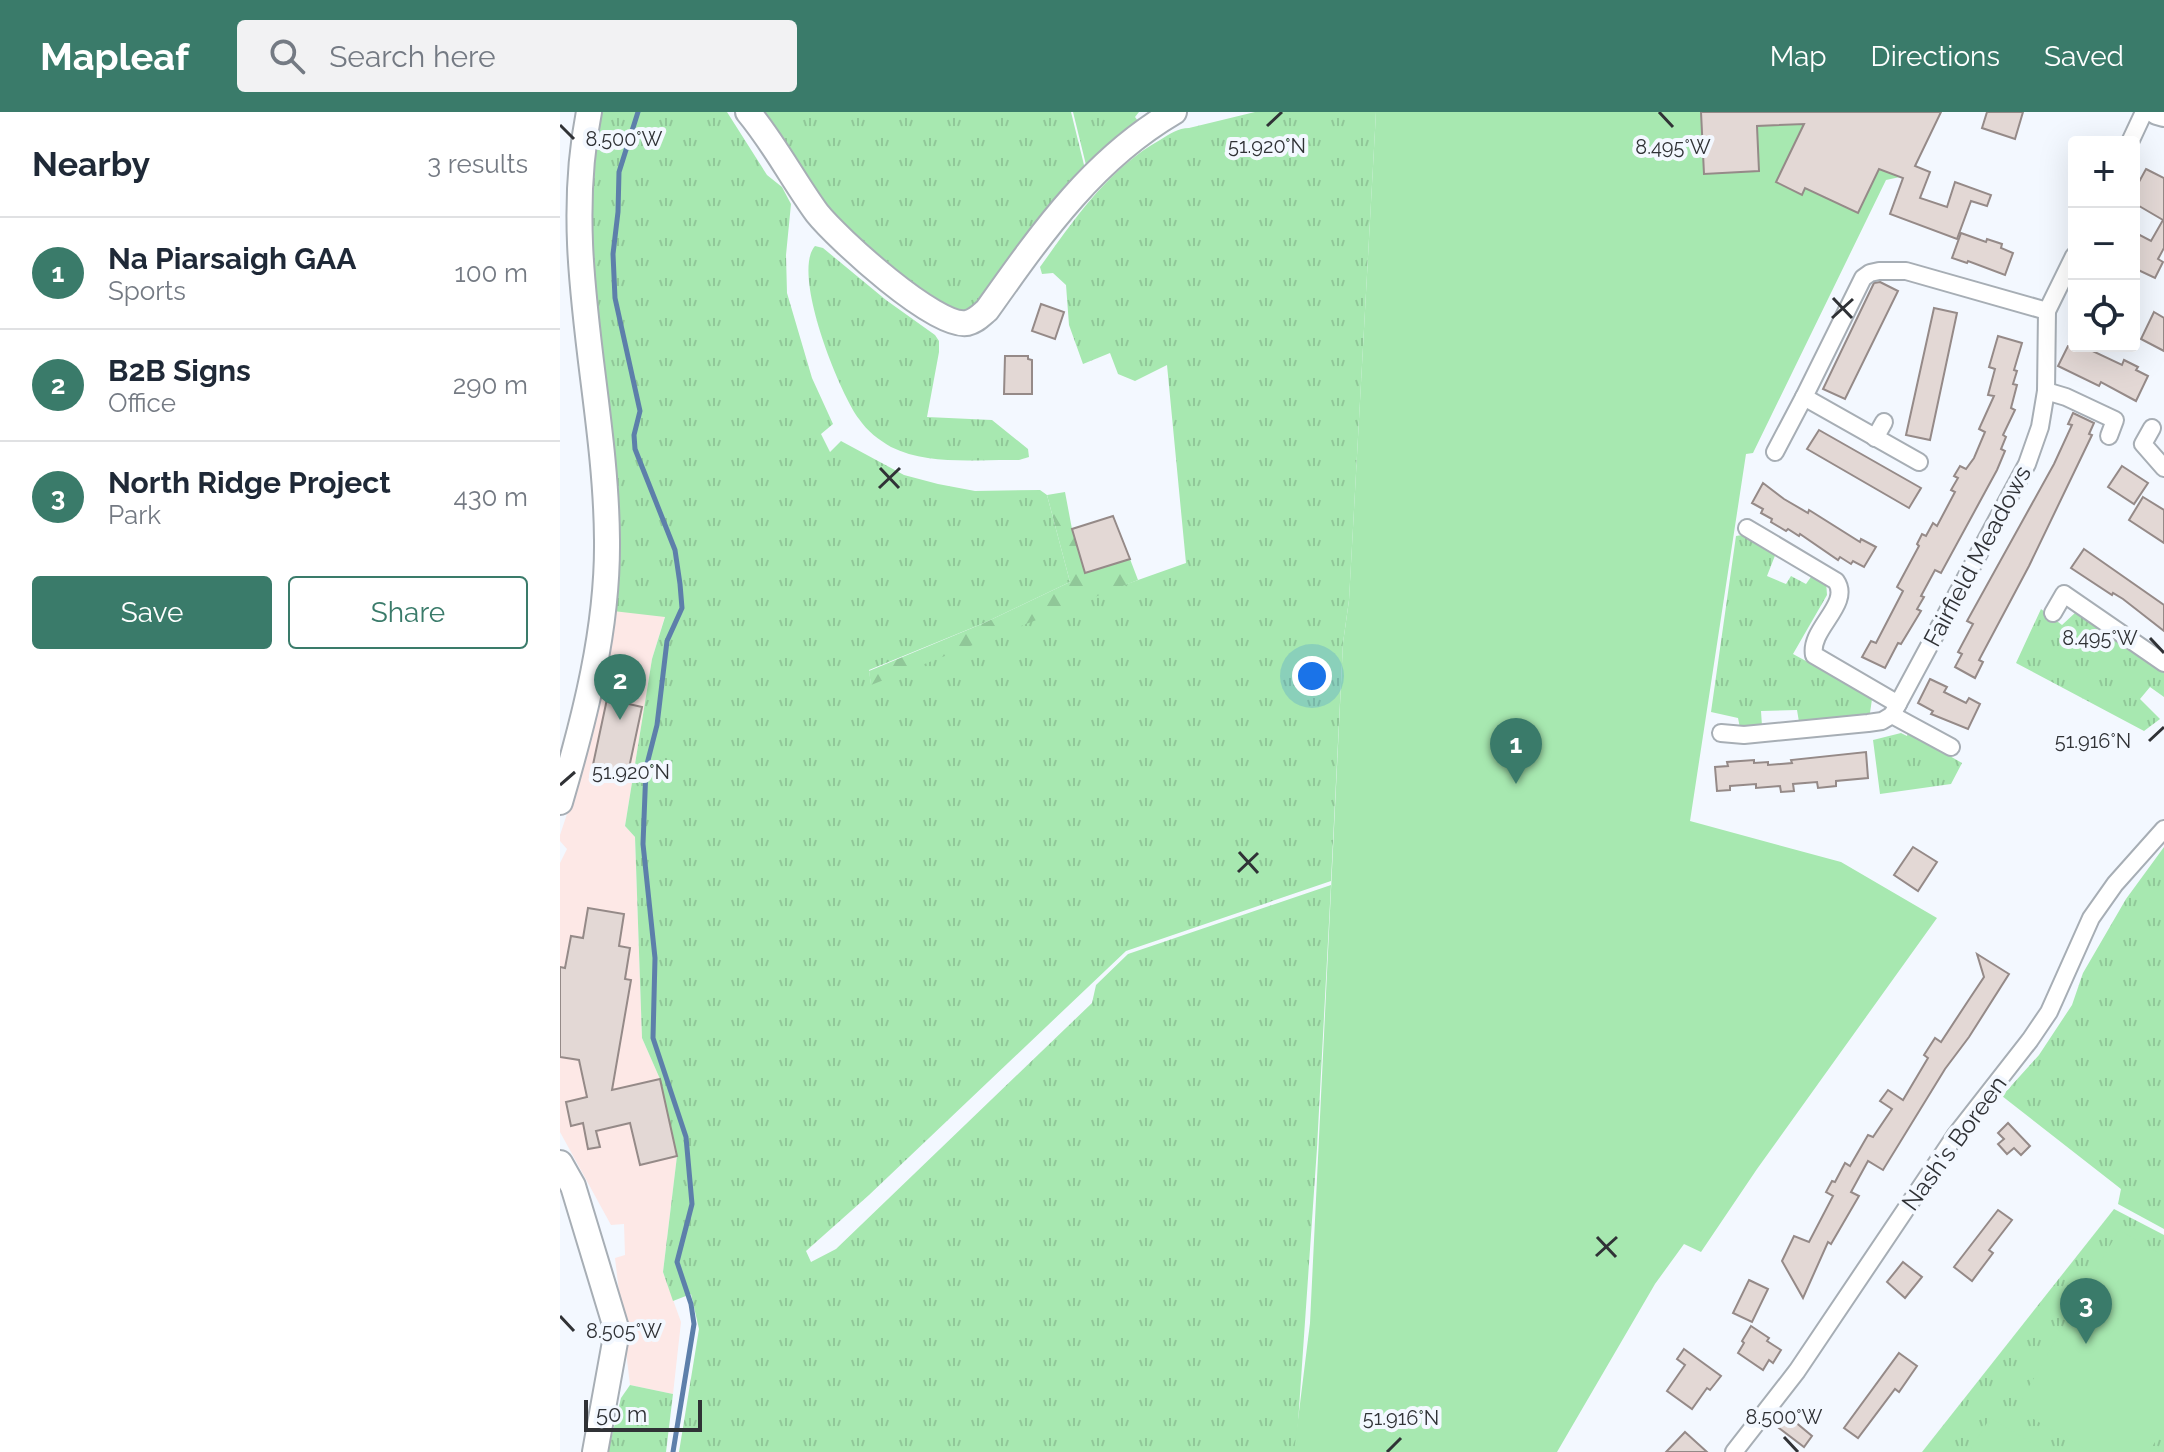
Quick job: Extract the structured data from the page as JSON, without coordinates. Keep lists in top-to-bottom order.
{
  "streets": {
    "street": ["Fairfield Meadows", "Nash's Boreen"]
  },
  "scale_bar": "50 m",
  "page": {
    "header": "Mapleaf",
    "search": "Search here",
    "nav": ["Map", "Directions", "Saved"],
    "heading": ["Nearby", "3 results"],
    "map_buttons": ["+", "−"],
    "list": [
      {
        "mark": "1",
        "name": "Na Piarsaigh GAA",
        "note": "Sports",
        "value": "100 m"
      },
      {
        "mark": "2",
        "name": "B2B Signs",
        "note": "Office",
        "value": "290 m"
      },
      {
        "mark": "3",
        "name": "North Ridge Project",
        "note": "Park",
        "value": "430 m"
      }
    ],
    "buttons": ["Save", "Share"],
    "pins": ["2", "1", "3"],
    "scale": "50 m"
  },
  "coordinates": [
    "8.500°W",
    "51.920°N",
    "8.495°W",
    "51.916°N",
    "8.505°W"
  ]
}
